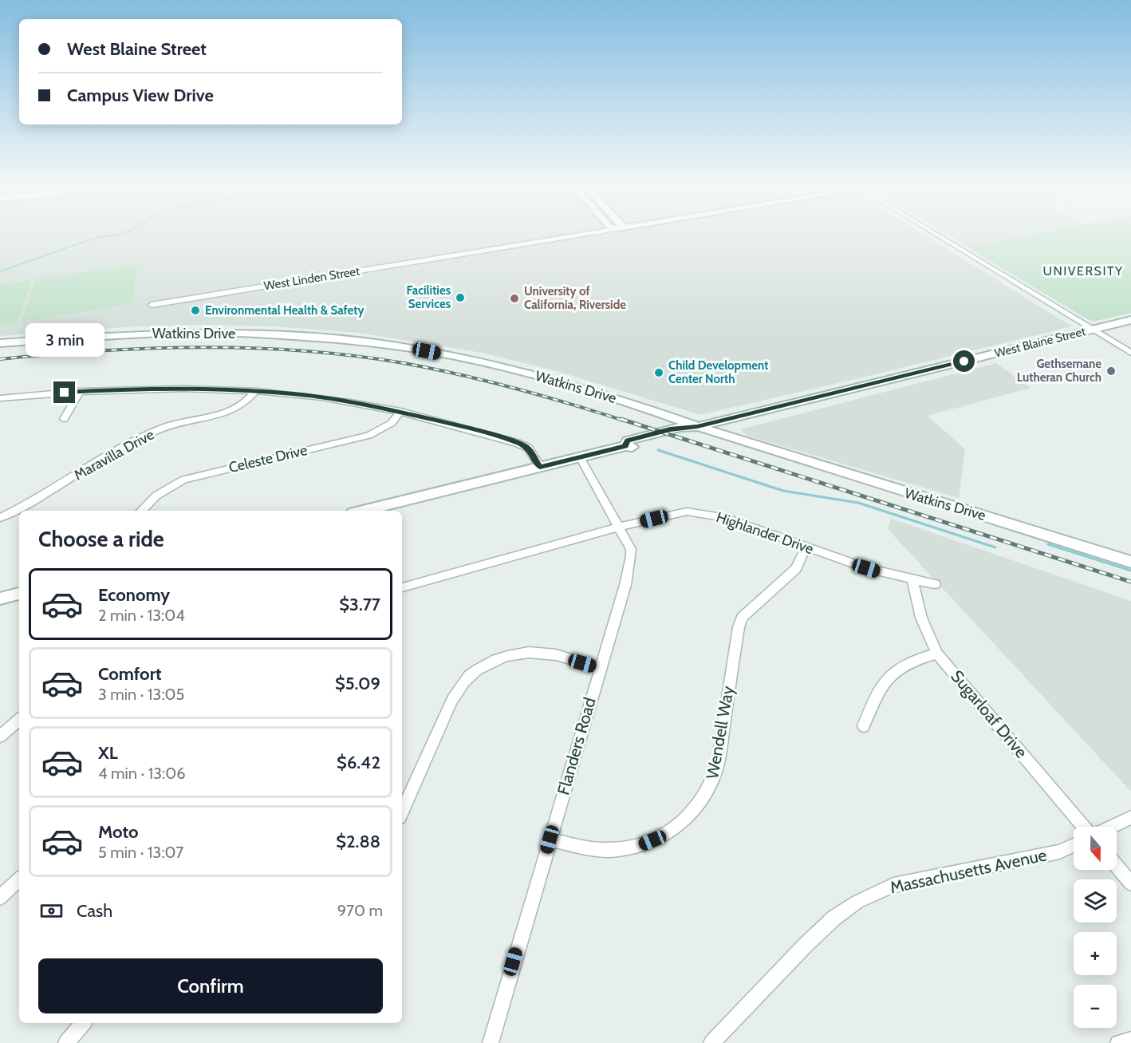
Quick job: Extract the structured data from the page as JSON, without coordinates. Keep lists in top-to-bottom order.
{
  "streets": {
    "street": [
      "West Linden Street",
      "Watkins Drive",
      "West Blaine Street",
      "Maravilla Drive",
      "Celeste Drive",
      "Highlander Drive",
      "Sugarloaf Drive",
      "Wendell Way",
      "Flanders Road",
      "Massachusetts Avenue"
    ]
  },
  "crossings": [
    ["Watkins Drive", "West Blaine Street"],
    ["West Blaine Street", "Flanders Road"],
    ["Highlander Drive", "Sugarloaf Drive"],
    ["Highlander Drive", "Wendell Way"],
    ["Highlander Drive", "Flanders Road"],
    ["Wendell Way", "Flanders Road"]
  ],
  "districts": ["UNIVERSITY"],
  "places": [
    "Facilities Services",
    "University of California, Riverside",
    "Environmental Health & Safety",
    "Gethsemane Lutheran Church",
    "Child Development Center North"
  ],
  "north": "bottom",
  "page": {
    "banner": ["West Blaine Street", "Campus View Drive"],
    "bubble": "3 min",
    "heading": "Choose a ride",
    "list": [
      {
        "name": "Economy",
        "note": "2 min · 13:04",
        "value": "$3.77"
      },
      {
        "name": "Comfort",
        "note": "3 min · 13:05",
        "value": "$5.09"
      },
      {
        "name": "XL",
        "note": "4 min · 13:06",
        "value": "$6.42"
      },
      {
        "name": "Moto",
        "note": "5 min · 13:07",
        "value": "$2.88"
      }
    ],
    "map_buttons": ["+", "−"],
    "pay": ["Cash", "970 m"],
    "buttons": "Confirm"
  }
}
